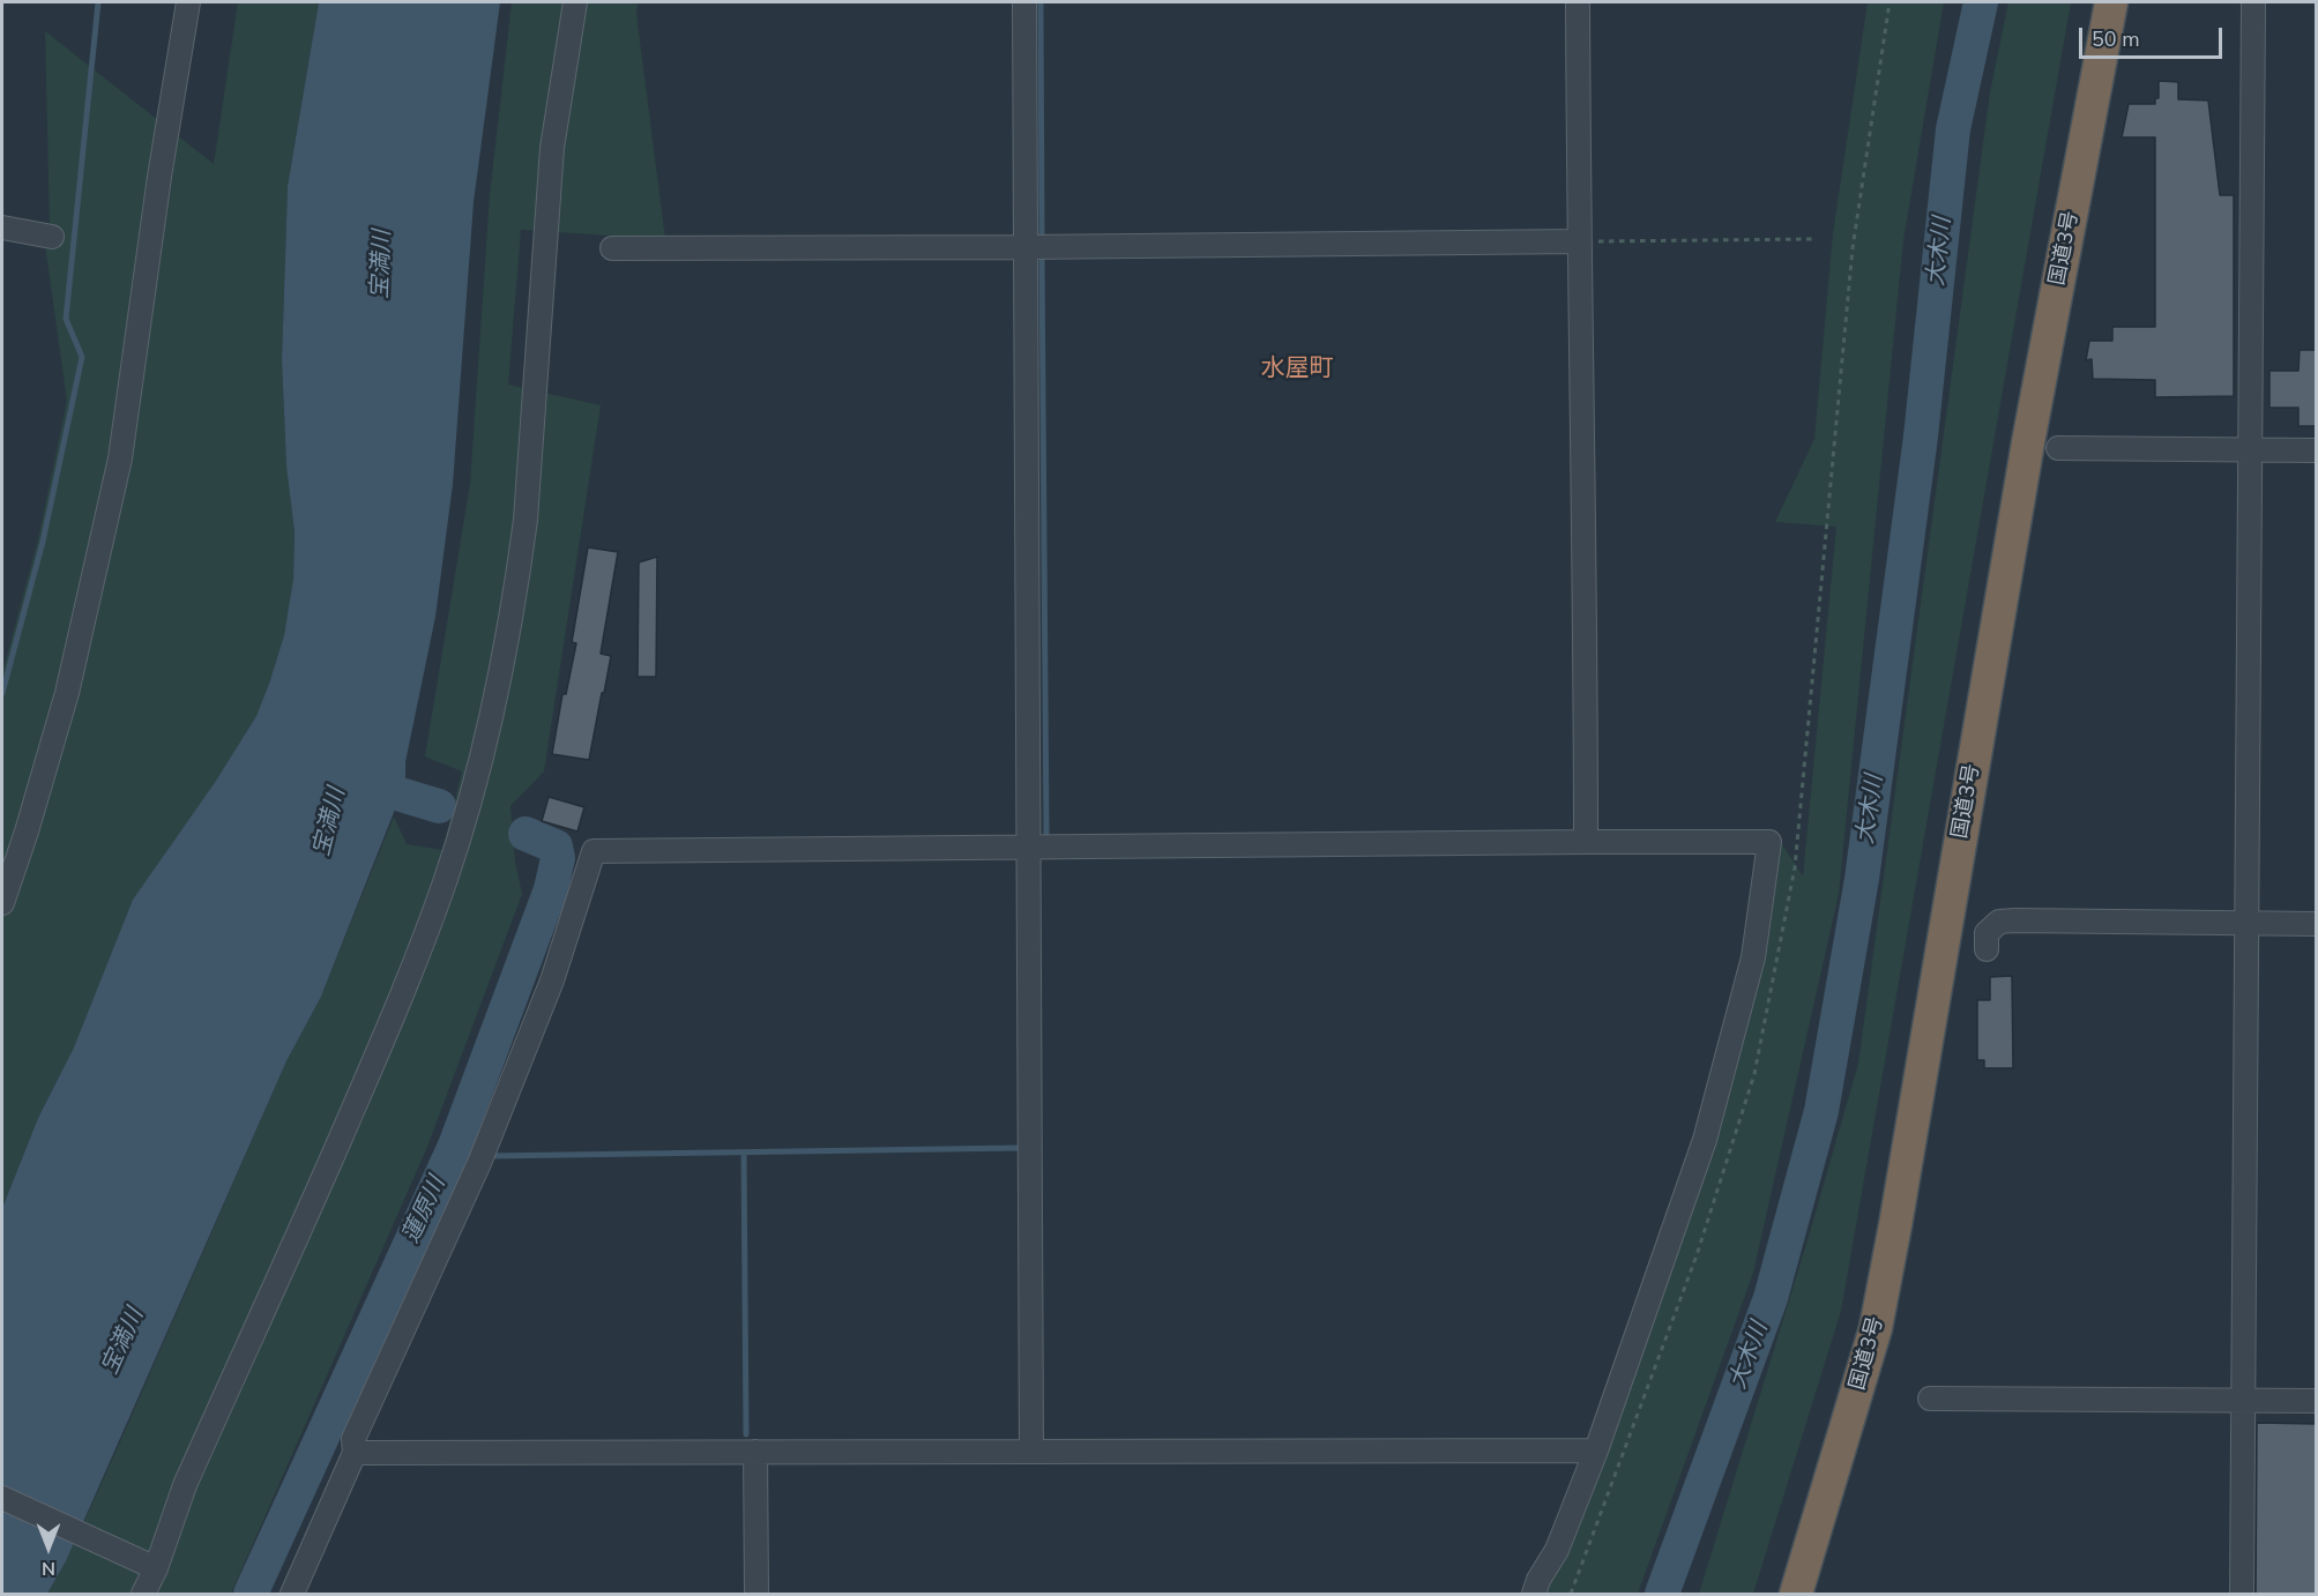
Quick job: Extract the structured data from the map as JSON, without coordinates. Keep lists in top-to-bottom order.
{
  "streets": {
    "highway": ["国道3号"]
  },
  "districts": ["水屋町"],
  "water": ["大木川", "宝満川", "蓮原川"],
  "scale_bar": "50 m",
  "north": "bottom"
}
